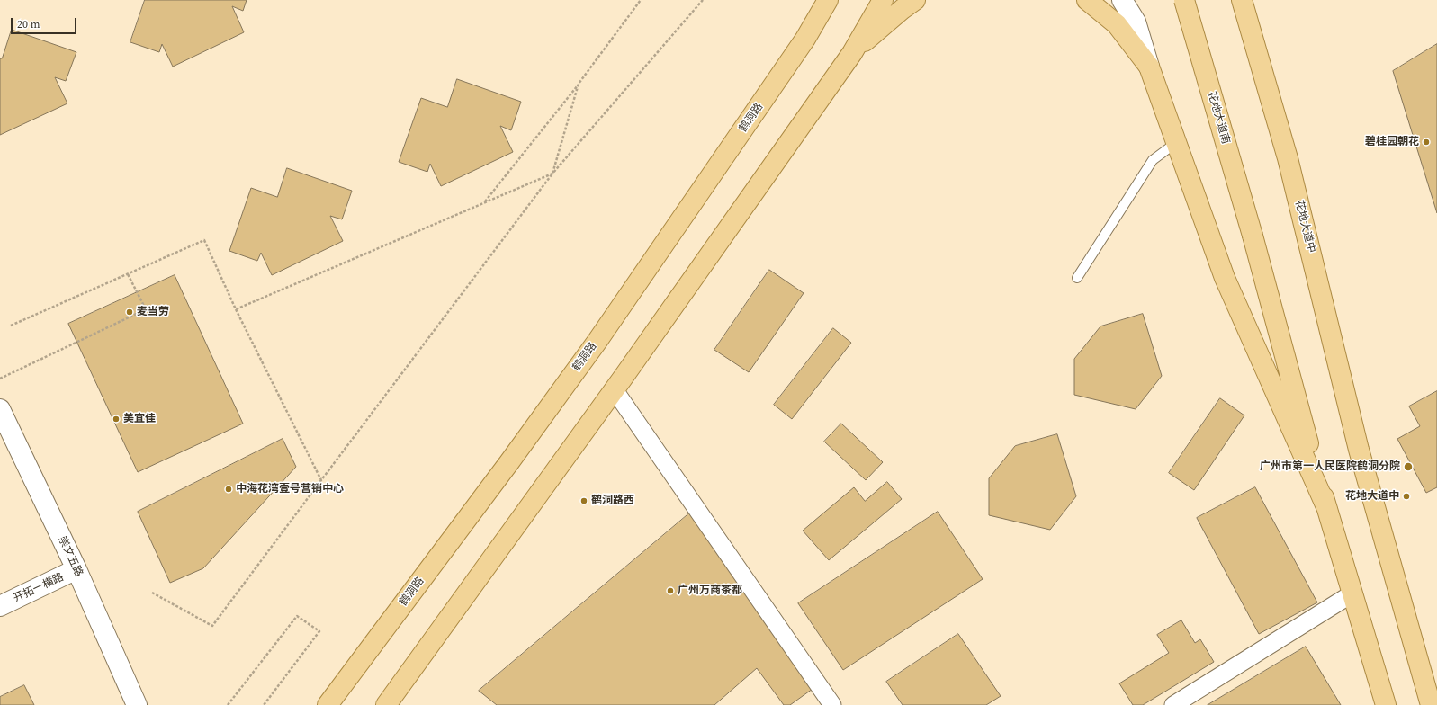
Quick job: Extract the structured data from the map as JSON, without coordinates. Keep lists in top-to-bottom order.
{
  "streets": {
    "main road": ["鹤洞路", "花地大道南", "花地大道中"],
    "street": ["崇文五路", "开拓一横路"]
  },
  "crossings": [
    ["崇文五路", "开拓一横路"]
  ],
  "places": [
    "碧桂园朝花",
    "麦当劳",
    "美宜佳",
    "广州市第一人民医院鹤洞分院",
    "中海花湾壹号营销中心",
    "花地大道中",
    "鹤洞路西",
    "广州万商茶都"
  ],
  "scale_bar": "20 m"
}
